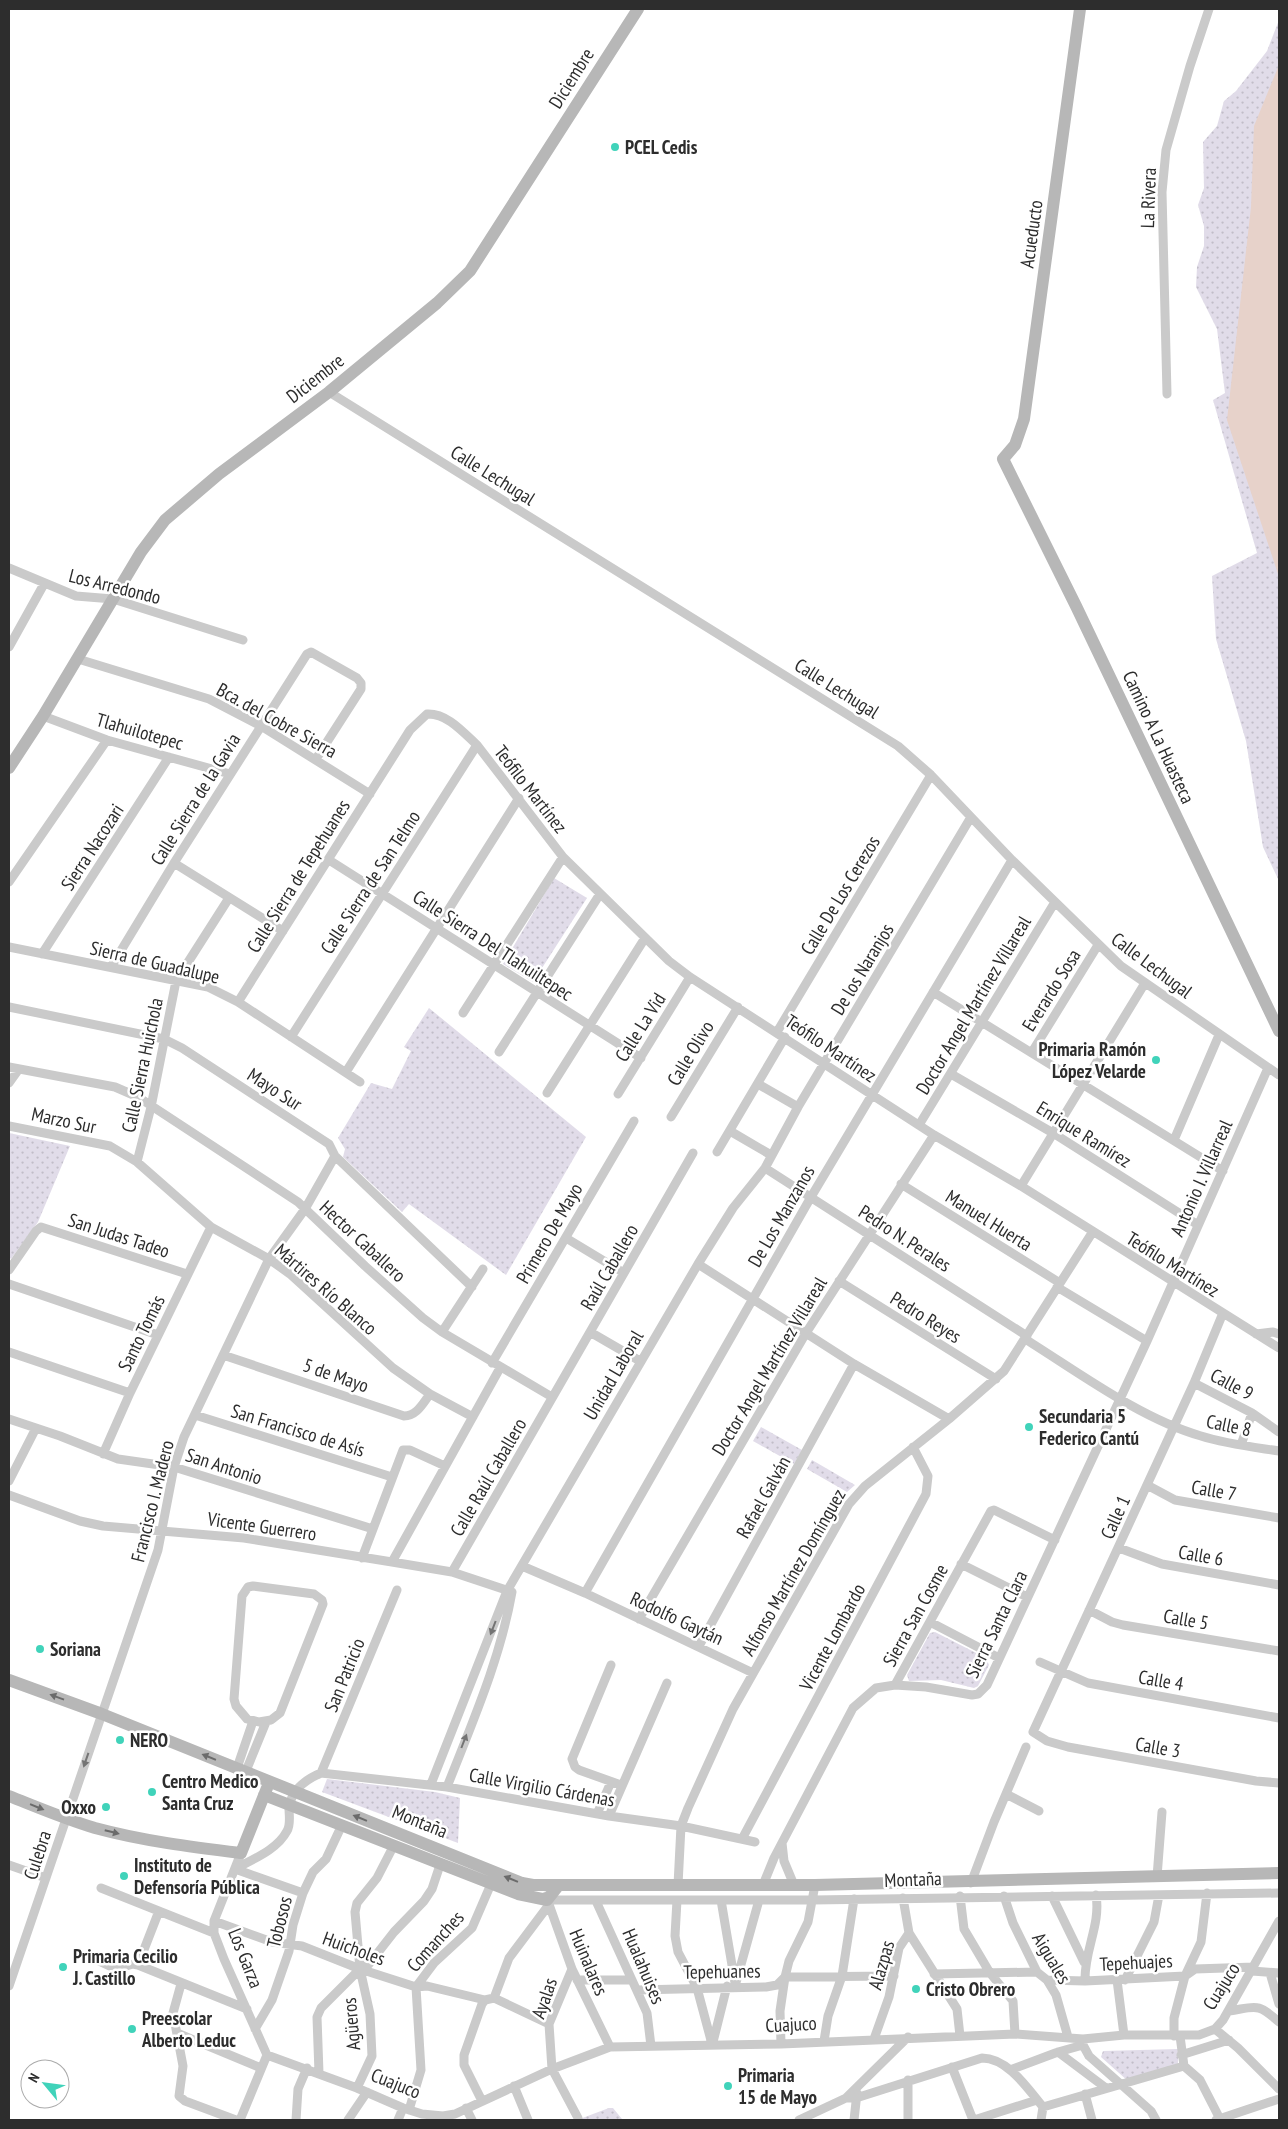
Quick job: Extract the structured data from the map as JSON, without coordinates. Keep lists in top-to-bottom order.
{
  "streets": {
    "street": [
      "Diciembre",
      "La Rivera",
      "Acueducto",
      "Calle Lechugal",
      "Los Arredondo",
      "Bca. del Cobre Sierra",
      "Tlahuilotepec",
      "Camino A La Huasteca",
      "Teófilo Martínez",
      "Calle Sierra de la Gavia",
      "Sierra Nacozari",
      "Calle Sierra de Tepehuanes",
      "Calle Sierra de San Telmo",
      "Calle De Los Cerezos",
      "Calle Sierra Del Tlahuiltepec",
      "Sierra de Guadalupe",
      "De los Naranjos",
      "Everardo Sosa",
      "Doctor Angel Martínez Villareal",
      "Calle La Vid",
      "Calle Olivo",
      "Calle Sierra Huichola",
      "Mayo Sur",
      "Marzo Sur",
      "Enrique Ramírez",
      "Antonio I. Villarreal",
      "De Los Manzanos",
      "Manuel Huerta",
      "Primero De Mayo",
      "San Judas Tadeo",
      "Pedro N. Perales",
      "Hector Caballero",
      "Raúl Caballero",
      "Mártires Río Blanco",
      "Pedro Reyes",
      "Santo Tomás",
      "5 de Mayo",
      "Unidad Laboral",
      "Calle 9",
      "Calle 8",
      "San Francisco de Asís",
      "San Antonio",
      "Calle Raúl Caballero",
      "Calle 7",
      "Rafael Galván",
      "Francisco I. Madero",
      "Calle 1",
      "Vicente Guerrero",
      "Calle 6",
      "Alfonso Martínez Domínguez",
      "Sierra San Cosme",
      "Rodolfo Gaytán",
      "Calle 5",
      "Sierra Santa Clara",
      "Vicente Lombardo",
      "San Patricio",
      "Calle 4",
      "Calle 3",
      "Calle Virgilio Cárdenas",
      "Montaña",
      "Culebra",
      "Tobosos",
      "Comanches",
      "Huicholes",
      "Los Garza",
      "Aiguales",
      "Huinalares",
      "Tepehuajes",
      "Alazpas",
      "Hualahuises",
      "Tepehuanes",
      "Cuajuco",
      "Ayalas",
      "Agüeros"
    ]
  },
  "crossings": [
    ["Diciembre", "Calle Lechugal"],
    ["Diciembre", "Los Arredondo"],
    ["Diciembre", "Bca. del Cobre Sierra"],
    ["Diciembre", "Tlahuilotepec"],
    ["Acueducto", "Camino A La Huasteca"],
    ["Calle Lechugal", "Calle De Los Cerezos"],
    ["Calle Lechugal", "De los Naranjos"],
    ["Calle Lechugal", "Everardo Sosa"],
    ["Calle Lechugal", "Doctor Angel Martínez Villareal"],
    ["Calle Lechugal", "Antonio I. Villarreal"],
    ["Calle Lechugal", "De Los Manzanos"],
    ["Bca. del Cobre Sierra", "Teófilo Martínez"],
    ["Bca. del Cobre Sierra", "Calle Sierra de la Gavia"],
    ["Bca. del Cobre Sierra", "Calle Sierra de Tepehuanes"],
    ["Tlahuilotepec", "Calle Sierra de la Gavia"],
    ["Tlahuilotepec", "Sierra Nacozari"],
    ["Teófilo Martínez", "Calle Sierra de Tepehuanes"],
    ["Teófilo Martínez", "Calle Sierra de San Telmo"],
    ["Teófilo Martínez", "Calle De Los Cerezos"],
    ["Teófilo Martínez", "De los Naranjos"],
    ["Teófilo Martínez", "Doctor Angel Martínez Villareal"],
    ["Teófilo Martínez", "Calle La Vid"],
    ["Teófilo Martínez", "Calle Olivo"],
    ["Teófilo Martínez", "Antonio I. Villarreal"],
    ["Teófilo Martínez", "De Los Manzanos"],
    ["Teófilo Martínez", "Calle 1"],
    ["Teófilo Martínez", "Alfonso Martínez Domínguez"],
    ["Calle Sierra de la Gavia", "Sierra de Guadalupe"],
    ["Sierra Nacozari", "Sierra de Guadalupe"],
    ["Calle Sierra de Tepehuanes", "Calle Sierra Del Tlahuiltepec"],
    ["Calle Sierra de Tepehuanes", "Sierra de Guadalupe"],
    ["Calle Sierra de San Telmo", "Calle Sierra Del Tlahuiltepec"],
    ["Calle Sierra de San Telmo", "Sierra de Guadalupe"],
    ["Calle Sierra Del Tlahuiltepec", "Calle La Vid"],
    ["Sierra de Guadalupe", "Calle Sierra Huichola"],
    ["De los Naranjos", "Pedro N. Perales"],
    ["De los Naranjos", "Unidad Laboral"],
    ["Doctor Angel Martínez Villareal", "Enrique Ramírez"],
    ["Doctor Angel Martínez Villareal", "Manuel Huerta"],
    ["Doctor Angel Martínez Villareal", "Pedro N. Perales"],
    ["Doctor Angel Martínez Villareal", "Pedro Reyes"],
    ["Doctor Angel Martínez Villareal", "Rodolfo Gaytán"],
    ["Calle Sierra Huichola", "Mayo Sur"],
    ["Calle Sierra Huichola", "Marzo Sur"],
    ["Calle Sierra Huichola", "Hector Caballero"],
    ["Calle Sierra Huichola", "Mártires Río Blanco"],
    ["Mayo Sur", "Francisco I. Madero"],
    ["Marzo Sur", "Mártires Río Blanco"],
    ["Enrique Ramírez", "Antonio I. Villarreal"],
    ["Antonio I. Villarreal", "Manuel Huerta"],
    ["Antonio I. Villarreal", "Pedro N. Perales"],
    ["Antonio I. Villarreal", "Sierra Santa Clara"],
    ["De Los Manzanos", "Pedro N. Perales"],
    ["De Los Manzanos", "Rodolfo Gaytán"],
    ["Manuel Huerta", "Alfonso Martínez Domínguez"],
    ["Primero De Mayo", "Hector Caballero"],
    ["Primero De Mayo", "Mártires Río Blanco"],
    ["Primero De Mayo", "Vicente Guerrero"],
    ["San Judas Tadeo", "Santo Tomás"],
    ["Pedro N. Perales", "Calle 8"],
    ["Pedro N. Perales", "Calle 1"],
    ["Pedro N. Perales", "Alfonso Martínez Domínguez"],
    ["Hector Caballero", "Raúl Caballero"],
    ["Hector Caballero", "Calle Raúl Caballero"],
    ["Hector Caballero", "Francisco I. Madero"],
    ["Raúl Caballero", "Calle Raúl Caballero"],
    ["Mártires Río Blanco", "Santo Tomás"],
    ["Mártires Río Blanco", "5 de Mayo"],
    ["Mártires Río Blanco", "Francisco I. Madero"],
    ["Pedro Reyes", "Alfonso Martínez Domínguez"],
    ["Santo Tomás", "San Antonio"],
    ["5 de Mayo", "Francisco I. Madero"],
    ["Unidad Laboral", "Vicente Guerrero"],
    ["Unidad Laboral", "Rodolfo Gaytán"],
    ["Unidad Laboral", "Calle Virgilio Cárdenas"],
    ["Calle 9", "Calle 1"],
    ["Calle 8", "Calle 1"],
    ["San Francisco de Asís", "Francisco I. Madero"],
    ["San Antonio", "Francisco I. Madero"],
    ["Calle Raúl Caballero", "Vicente Guerrero"],
    ["Calle 7", "Calle 1"],
    ["Rafael Galván", "Rodolfo Gaytán"],
    ["Francisco I. Madero", "Vicente Guerrero"],
    ["Francisco I. Madero", "Montaña"],
    ["Francisco I. Madero", "Culebra"],
    ["Calle 1", "Calle 6"],
    ["Calle 1", "Calle 5"],
    ["Calle 1", "Calle 4"],
    ["Calle 1", "Calle 3"],
    ["Alfonso Martínez Domínguez", "Rodolfo Gaytán"],
    ["Alfonso Martínez Domínguez", "Vicente Lombardo"],
    ["Alfonso Martínez Domínguez", "Calle Virgilio Cárdenas"],
    ["Alfonso Martínez Domínguez", "Montaña"],
    ["Sierra San Cosme", "Sierra Santa Clara"],
    ["Sierra San Cosme", "Montaña"],
    ["Vicente Lombardo", "Calle Virgilio Cárdenas"],
    ["San Patricio", "Calle Virgilio Cárdenas"],
    ["Montaña", "Tobosos"],
    ["Montaña", "Comanches"],
    ["Montaña", "Los Garza"],
    ["Montaña", "Aiguales"],
    ["Montaña", "Huinalares"],
    ["Montaña", "Alazpas"],
    ["Montaña", "Hualahuises"],
    ["Montaña", "Agüeros"],
    ["Tobosos", "Huicholes"],
    ["Tobosos", "Los Garza"],
    ["Comanches", "Huicholes"],
    ["Comanches", "Cuajuco"],
    ["Huicholes", "Los Garza"],
    ["Huicholes", "Ayalas"],
    ["Huicholes", "Agüeros"],
    ["Los Garza", "Cuajuco"],
    ["Aiguales", "Tepehuajes"],
    ["Aiguales", "Cuajuco"],
    ["Huinalares", "Cuajuco"],
    ["Huinalares", "Ayalas"],
    ["Tepehuajes", "Cuajuco"],
    ["Alazpas", "Tepehuanes"],
    ["Alazpas", "Cuajuco"],
    ["Hualahuises", "Tepehuanes"],
    ["Hualahuises", "Cuajuco"],
    ["Cuajuco", "Ayalas"],
    ["Cuajuco", "Agüeros"]
  ],
  "places": [
    "PCEL Cedis",
    "Primaria Ramón López Velarde",
    "Secundaria 5 Federico Cantú",
    "Soriana",
    "NERO",
    "Centro Medico Santa Cruz",
    "Oxxo",
    "Instituto de Defensoría Pública",
    "Primaria Cecilio J. Castillo",
    "Cristo Obrero",
    "Preescolar Alberto Leduc",
    "Primaria 15 de Mayo"
  ],
  "north": "top left"
}
